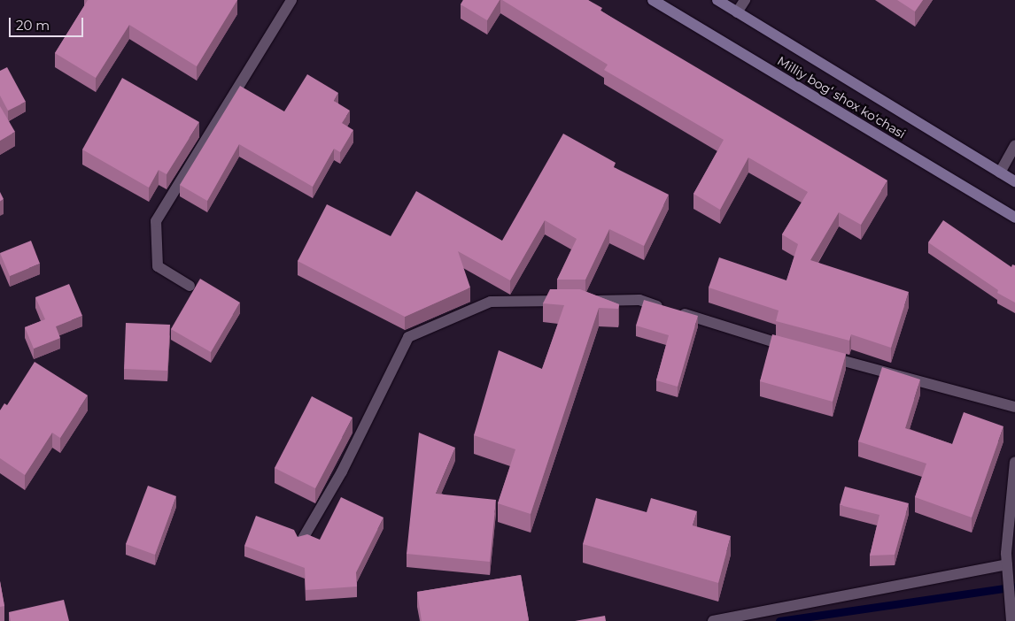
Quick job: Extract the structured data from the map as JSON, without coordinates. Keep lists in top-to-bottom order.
{
  "streets": {
    "main road": ["Milliy bog‘ shox ko‘chasi"]
  },
  "scale_bar": "20 m"
}
